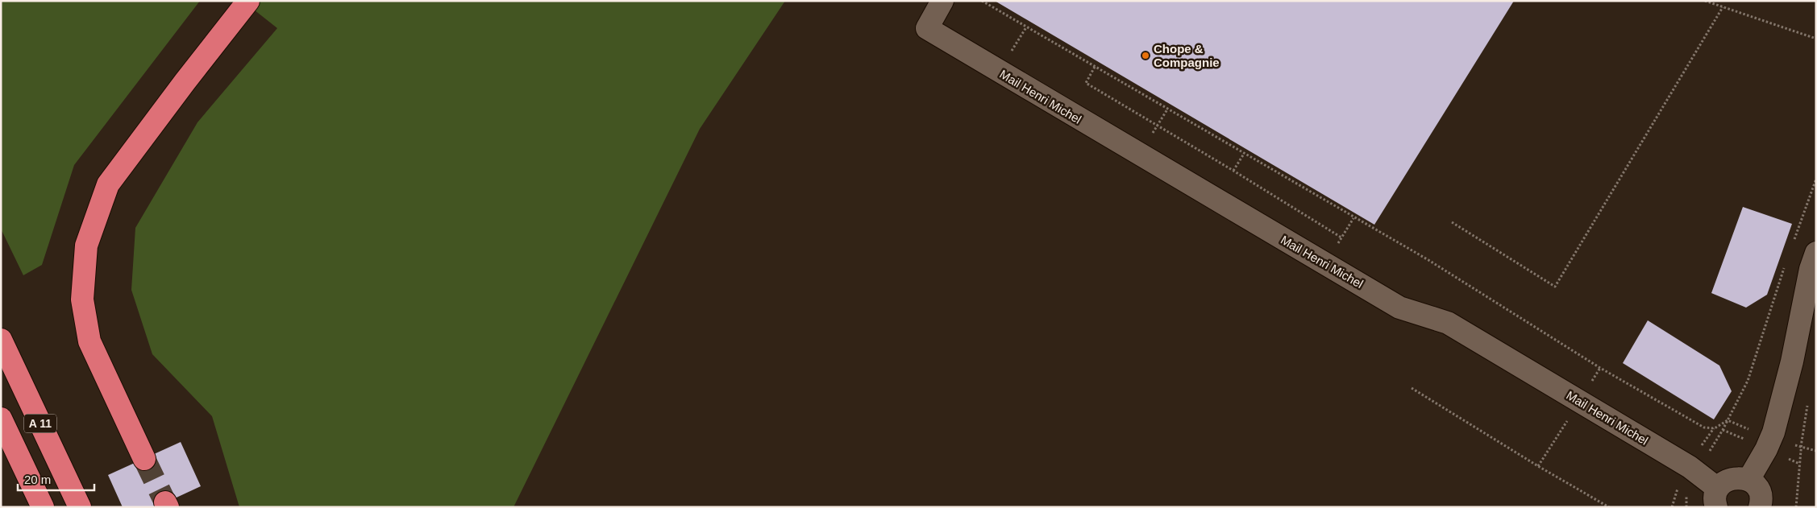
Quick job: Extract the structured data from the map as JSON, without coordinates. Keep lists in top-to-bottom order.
{
  "streets": {
    "highway": ["A 11"],
    "street": ["Mail Henri Michel"]
  },
  "places": ["Chope & Compagnie"],
  "scale_bar": "20 m"
}
